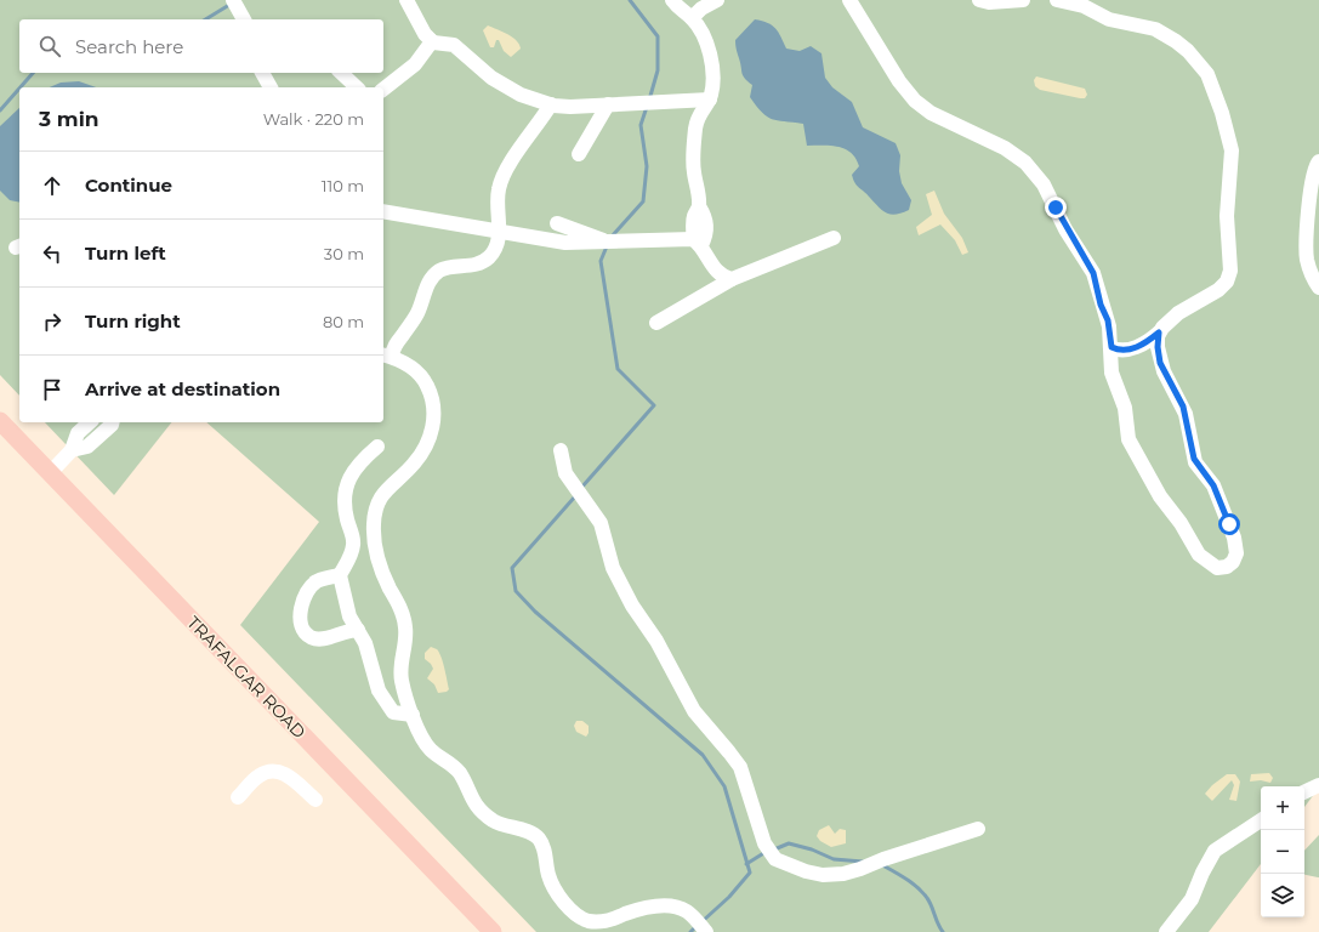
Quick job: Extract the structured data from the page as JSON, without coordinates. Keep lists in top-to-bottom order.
{
  "streets": {
    "main road": ["TRAFALGAR ROAD"]
  },
  "page": {
    "search": "Search here",
    "heading": ["3 min", "Walk · 220 m"],
    "list": [
      ["Continue", "110 m"],
      ["Turn left", "30 m"],
      ["Turn right", "80 m"],
      "Arrive at destination"
    ],
    "map_buttons": ["+", "−"]
  }
}
